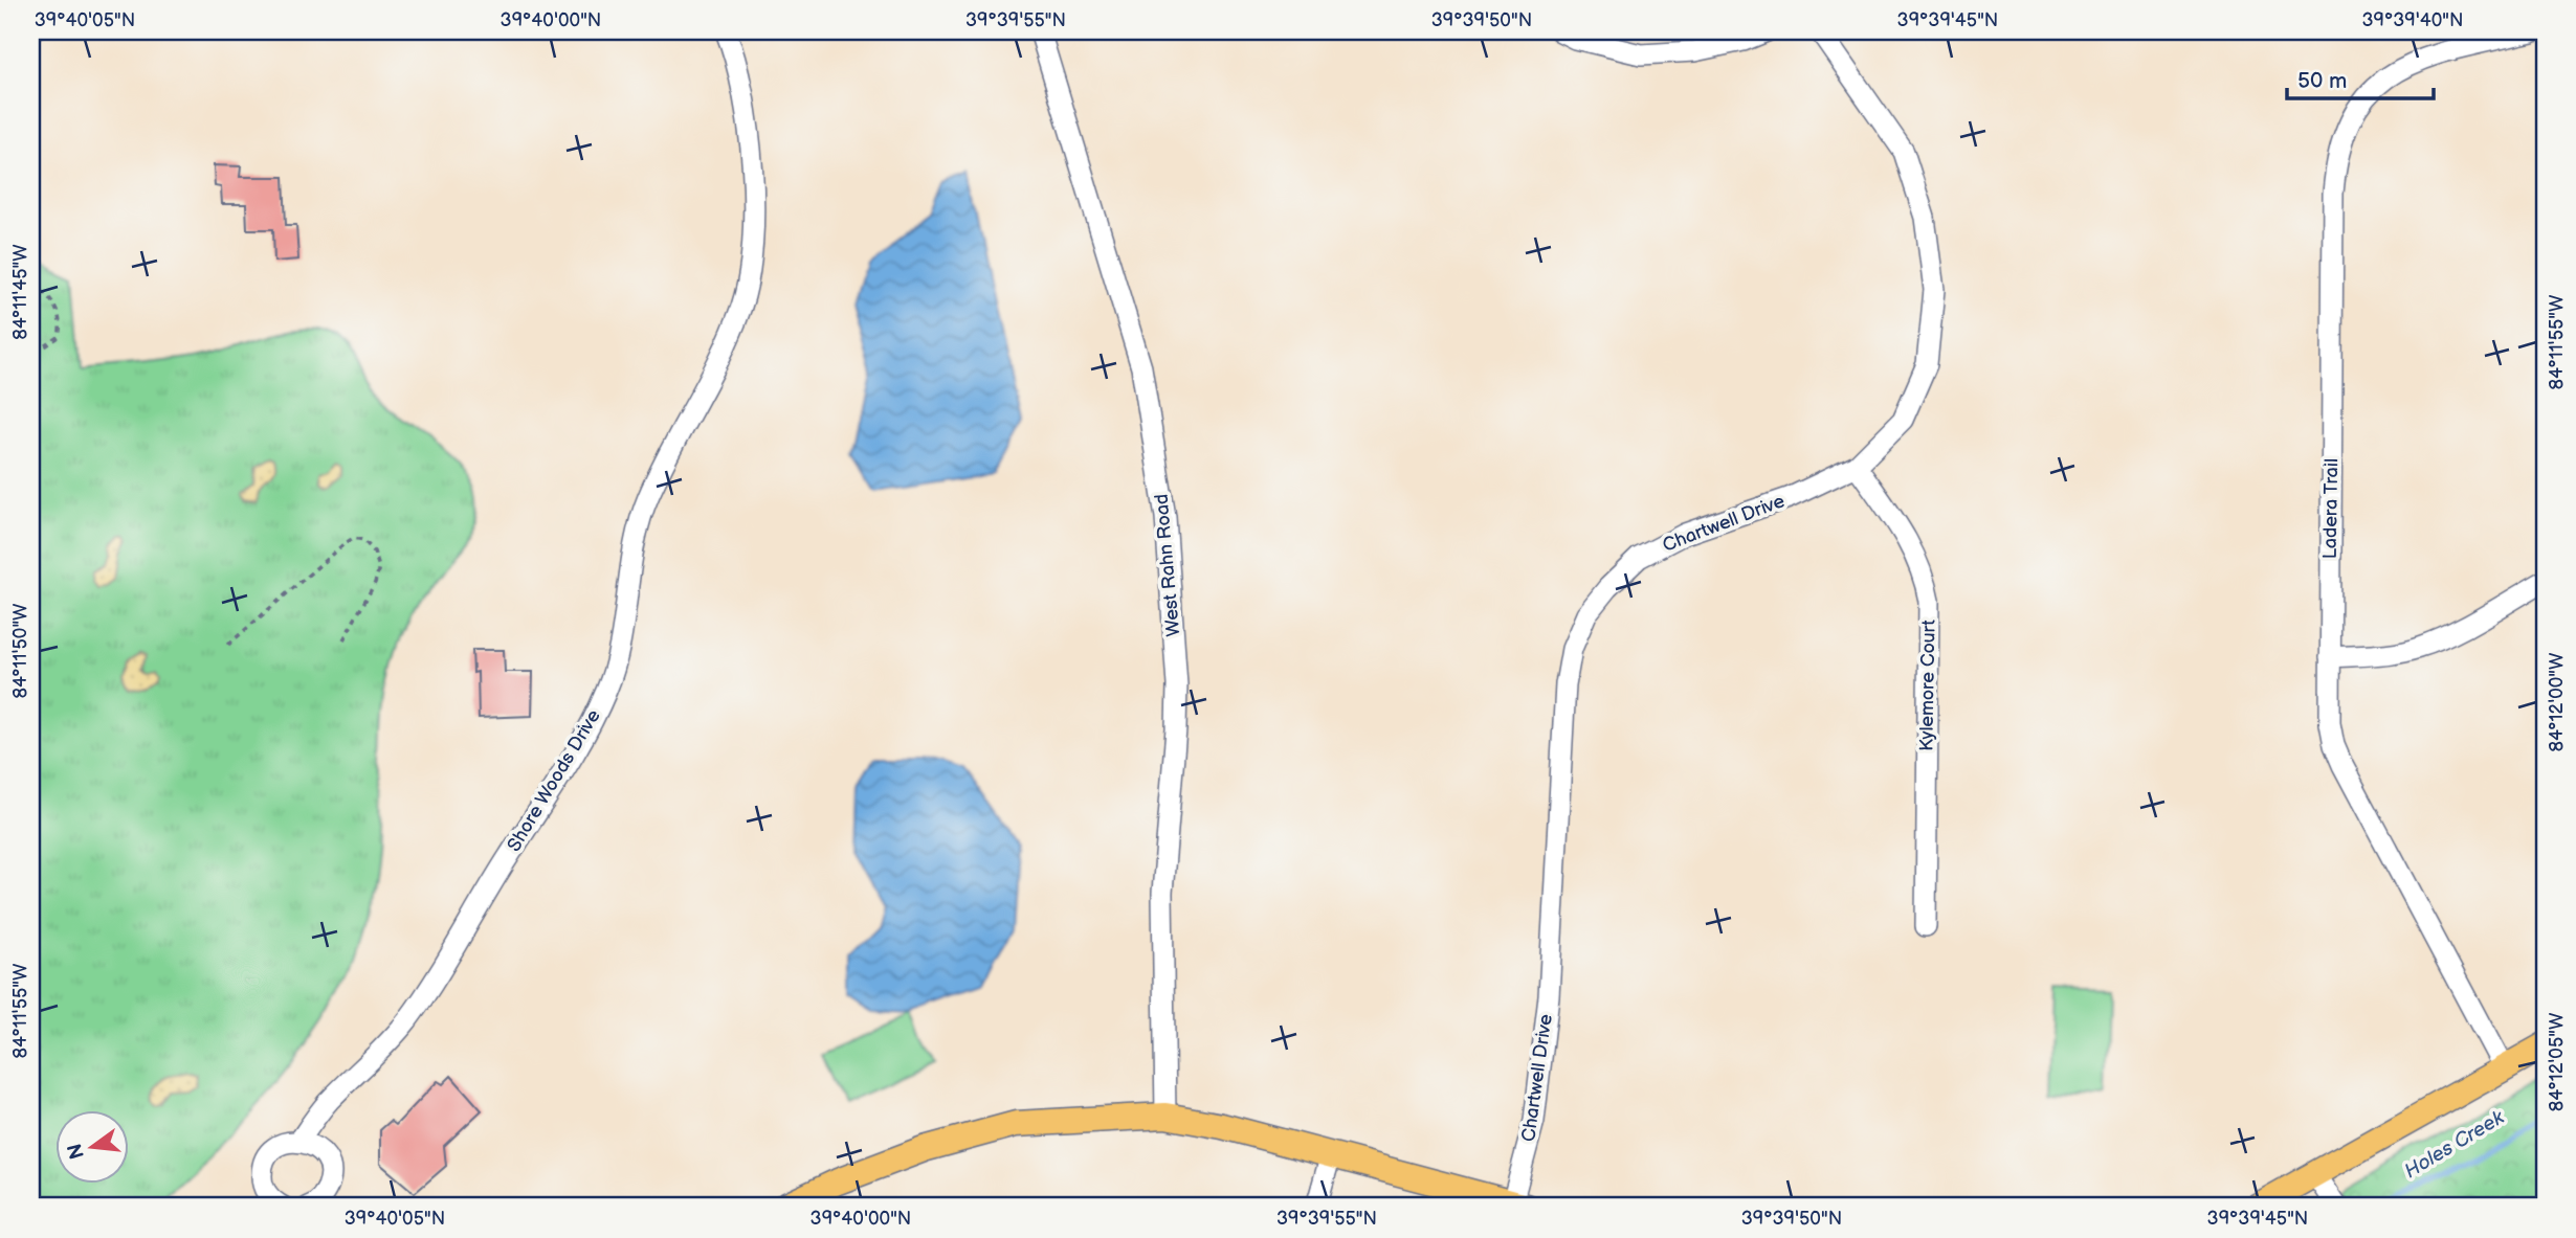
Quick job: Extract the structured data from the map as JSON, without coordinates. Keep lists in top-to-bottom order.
{
  "streets": {
    "street": [
      "Ladera Trail",
      "Chartwell Drive",
      "West Rahn Road",
      "Kylemore Court",
      "Shore Woods Drive"
    ]
  },
  "crossings": [
    ["Chartwell Drive", "Kylemore Court"]
  ],
  "water": ["Holes Creek"],
  "scale_bar": "50 m",
  "north": "left",
  "coordinates": [
    "39°40'05\"N",
    "39°40'00\"N",
    "39°39'55\"N",
    "39°39'50\"N",
    "39°39'45\"N",
    "39°39'40\"N",
    "84°11'45\"W",
    "84°11'55\"W",
    "84°11'50\"W",
    "84°12'00\"W",
    "84°12'05\"W"
  ]
}
